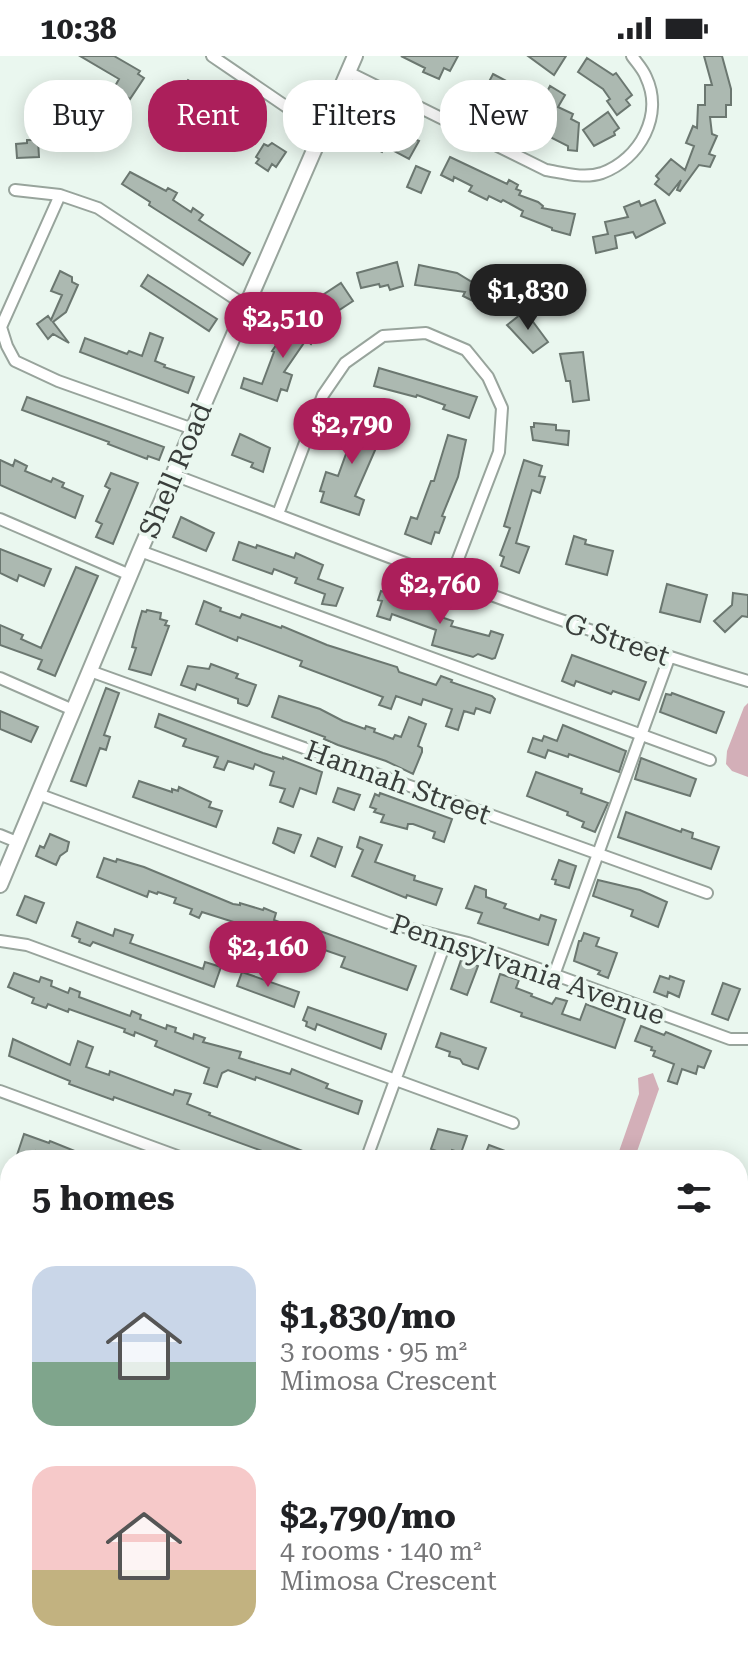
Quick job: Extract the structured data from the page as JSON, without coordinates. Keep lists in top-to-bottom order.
{
  "streets": {
    "street": [
      "Shell Road",
      "G Street",
      "Hannah Street",
      "Pennsylvania Avenue"
    ]
  },
  "crossings": [
    ["Shell Road", "G Street"],
    ["Shell Road", "Hannah Street"],
    ["Shell Road", "Pennsylvania Avenue"]
  ],
  "page": {
    "status": "10:38",
    "chip": [
      "Buy",
      "Rent",
      "Filters",
      "New"
    ],
    "price": [
      "$1,830",
      "$2,510",
      "$2,790",
      "$2,760",
      "$2,160"
    ],
    "heading": "5 homes",
    "list": [
      {
        "name": "$1,830/mo",
        "note": "3 rooms · 95 m² · Mimosa Crescent"
      },
      {
        "name": "$2,790/mo",
        "note": "4 rooms · 140 m² · Mimosa Crescent"
      }
    ]
  }
}
